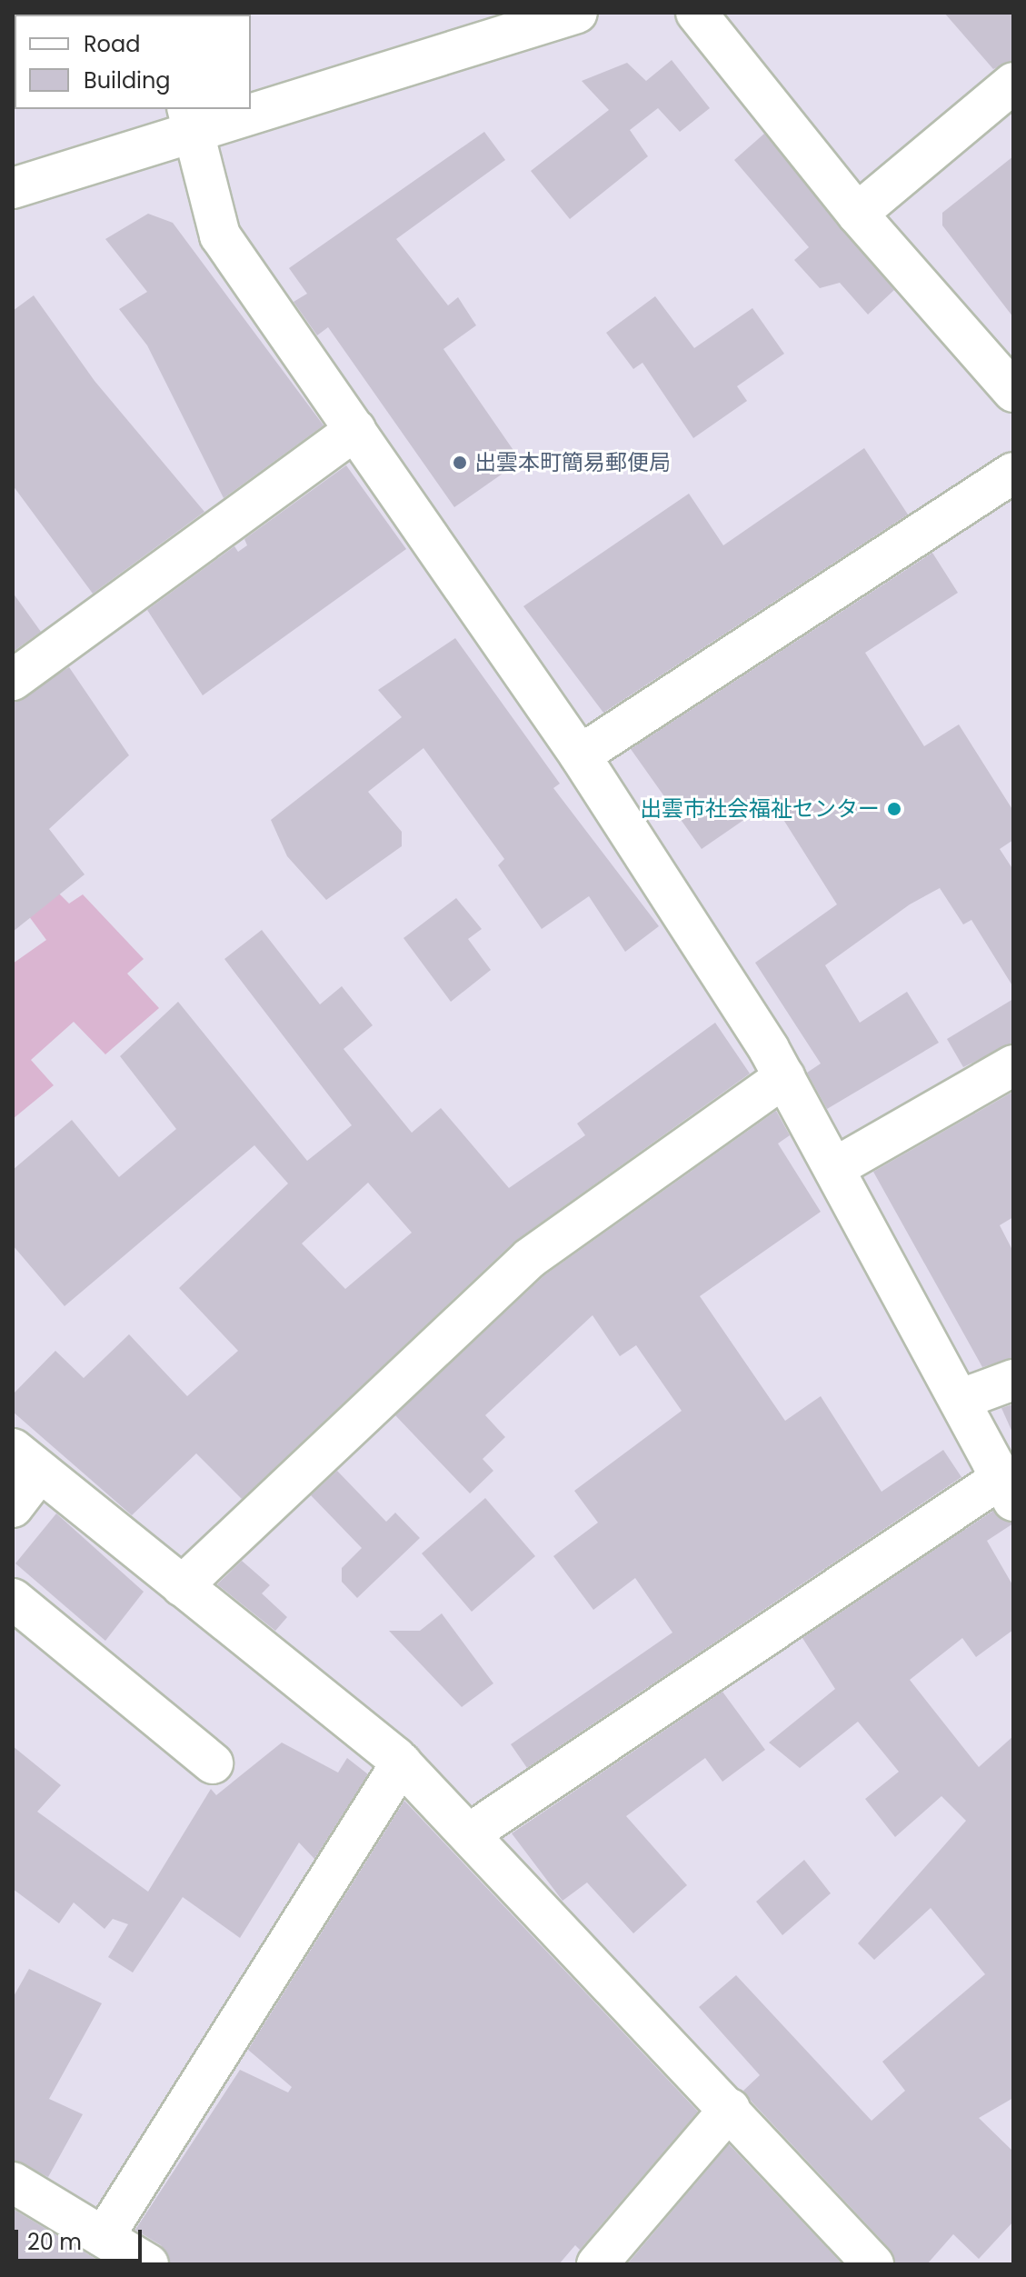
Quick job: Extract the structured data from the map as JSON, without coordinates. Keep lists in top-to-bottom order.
{
  "places": ["出雲本町簡易郵便局", "出雲市社会福祉センター"],
  "legend": ["Road", "Building"],
  "scale_bar": "20 m"
}
